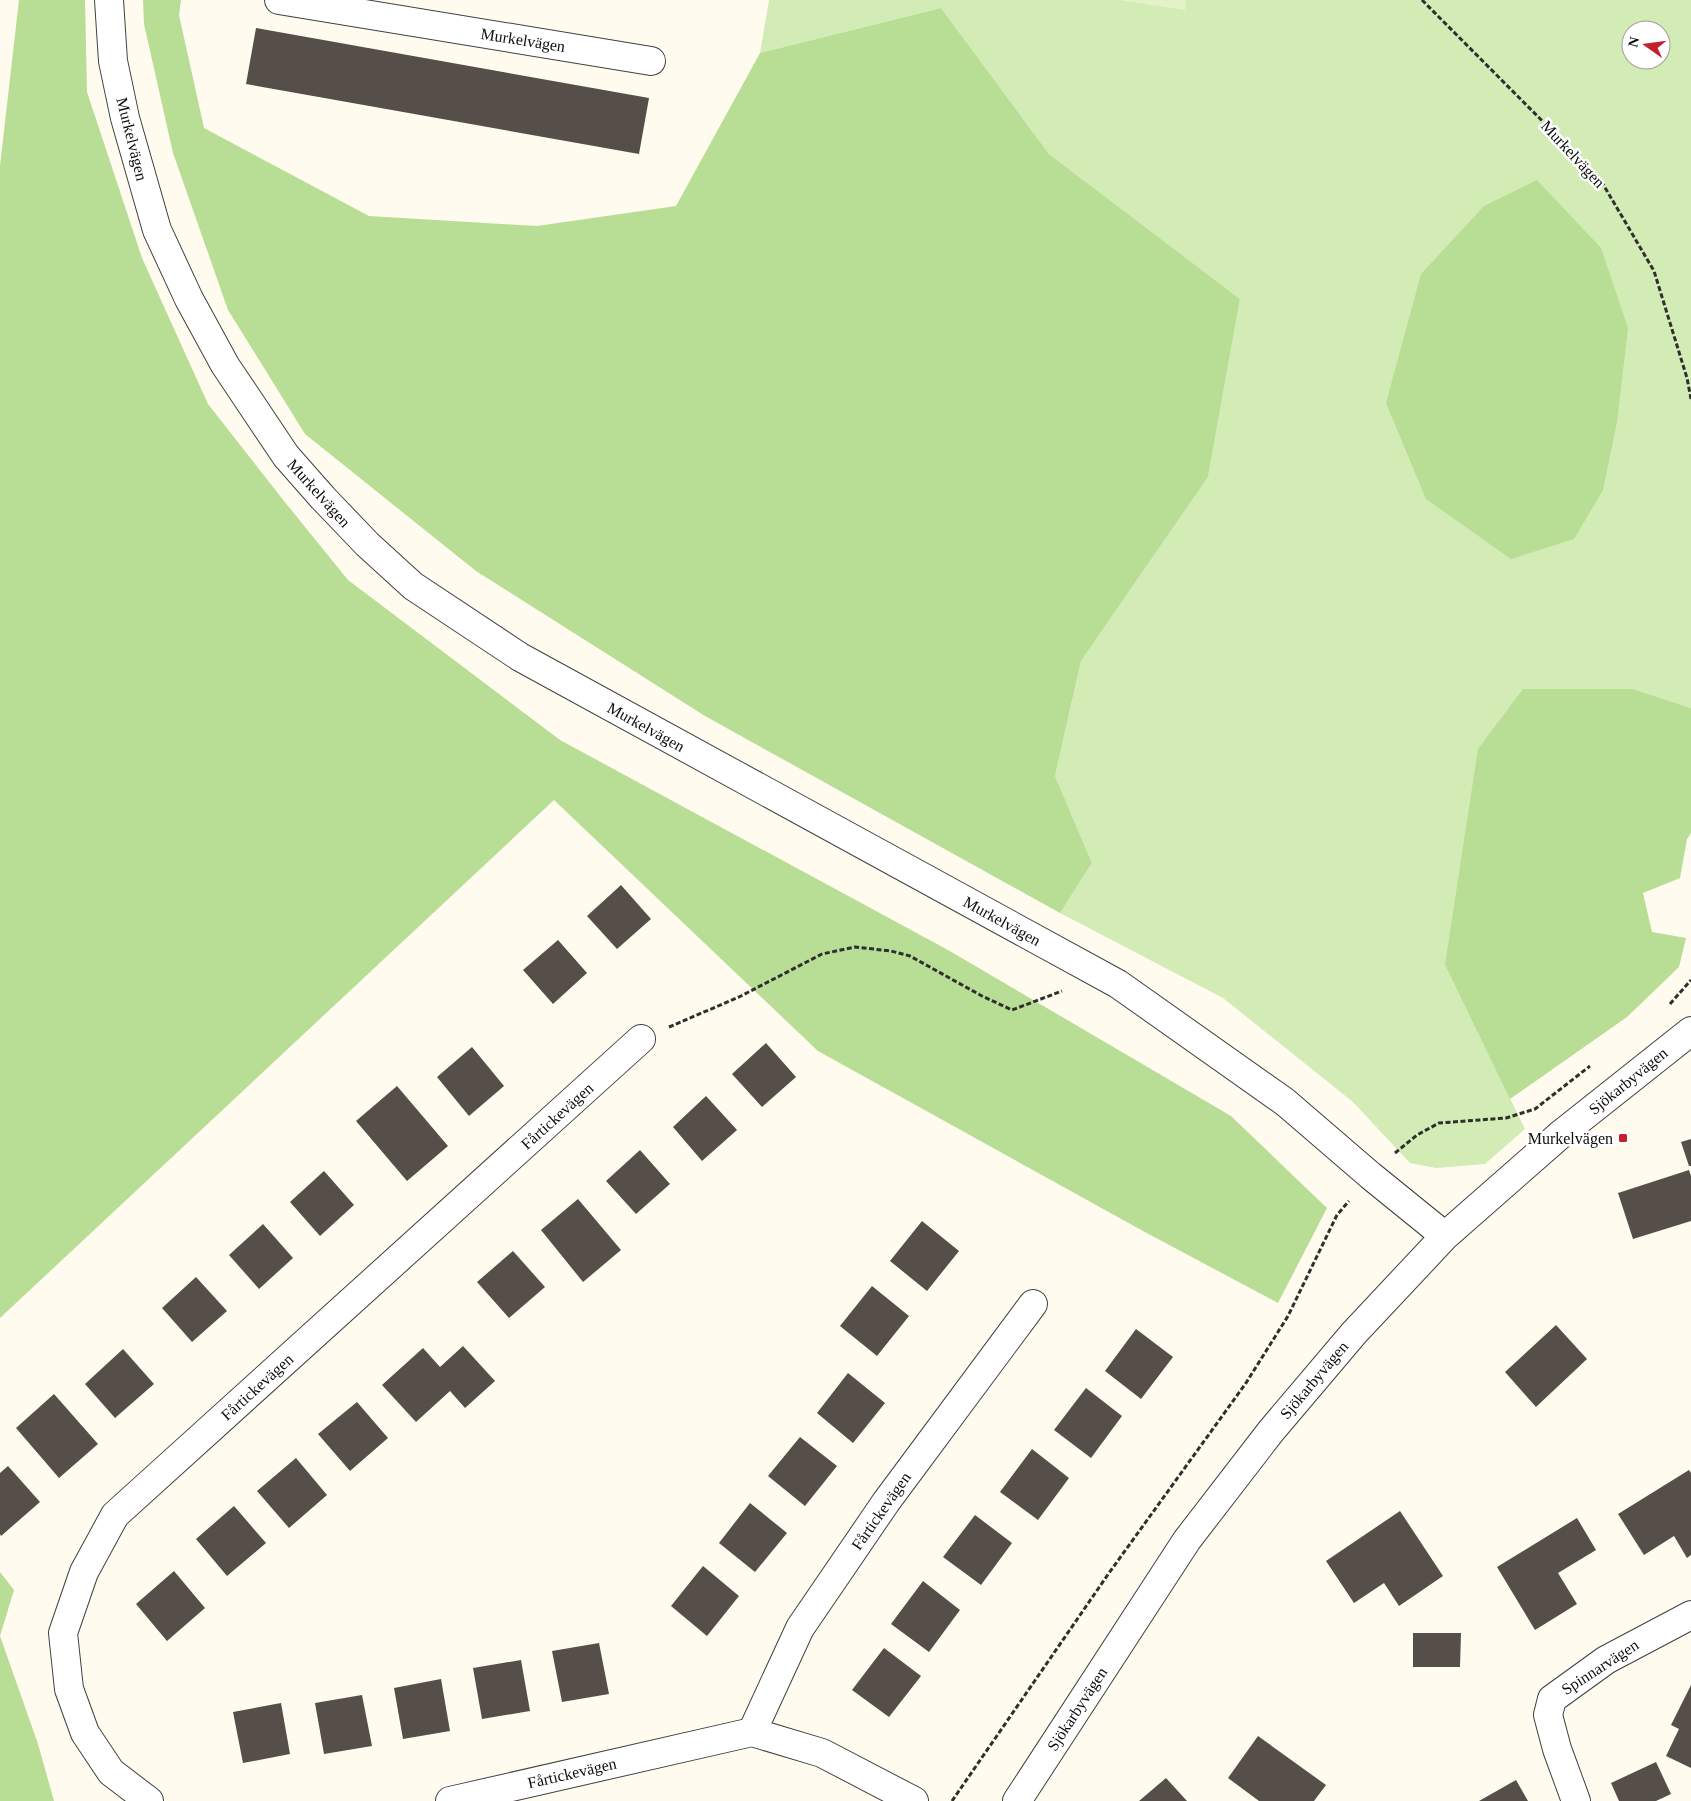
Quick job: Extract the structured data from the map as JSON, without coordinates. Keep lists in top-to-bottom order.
{
  "streets": {
    "street": [
      "Murkelvägen",
      "Sjökarbyvägen",
      "Fårtickevägen",
      "Spinnarvägen"
    ]
  },
  "crossings": [
    ["Murkelvägen", "Sjökarbyvägen"]
  ],
  "places": {
    "transit": ["Murkelvägen"]
  },
  "north": "left"
}
